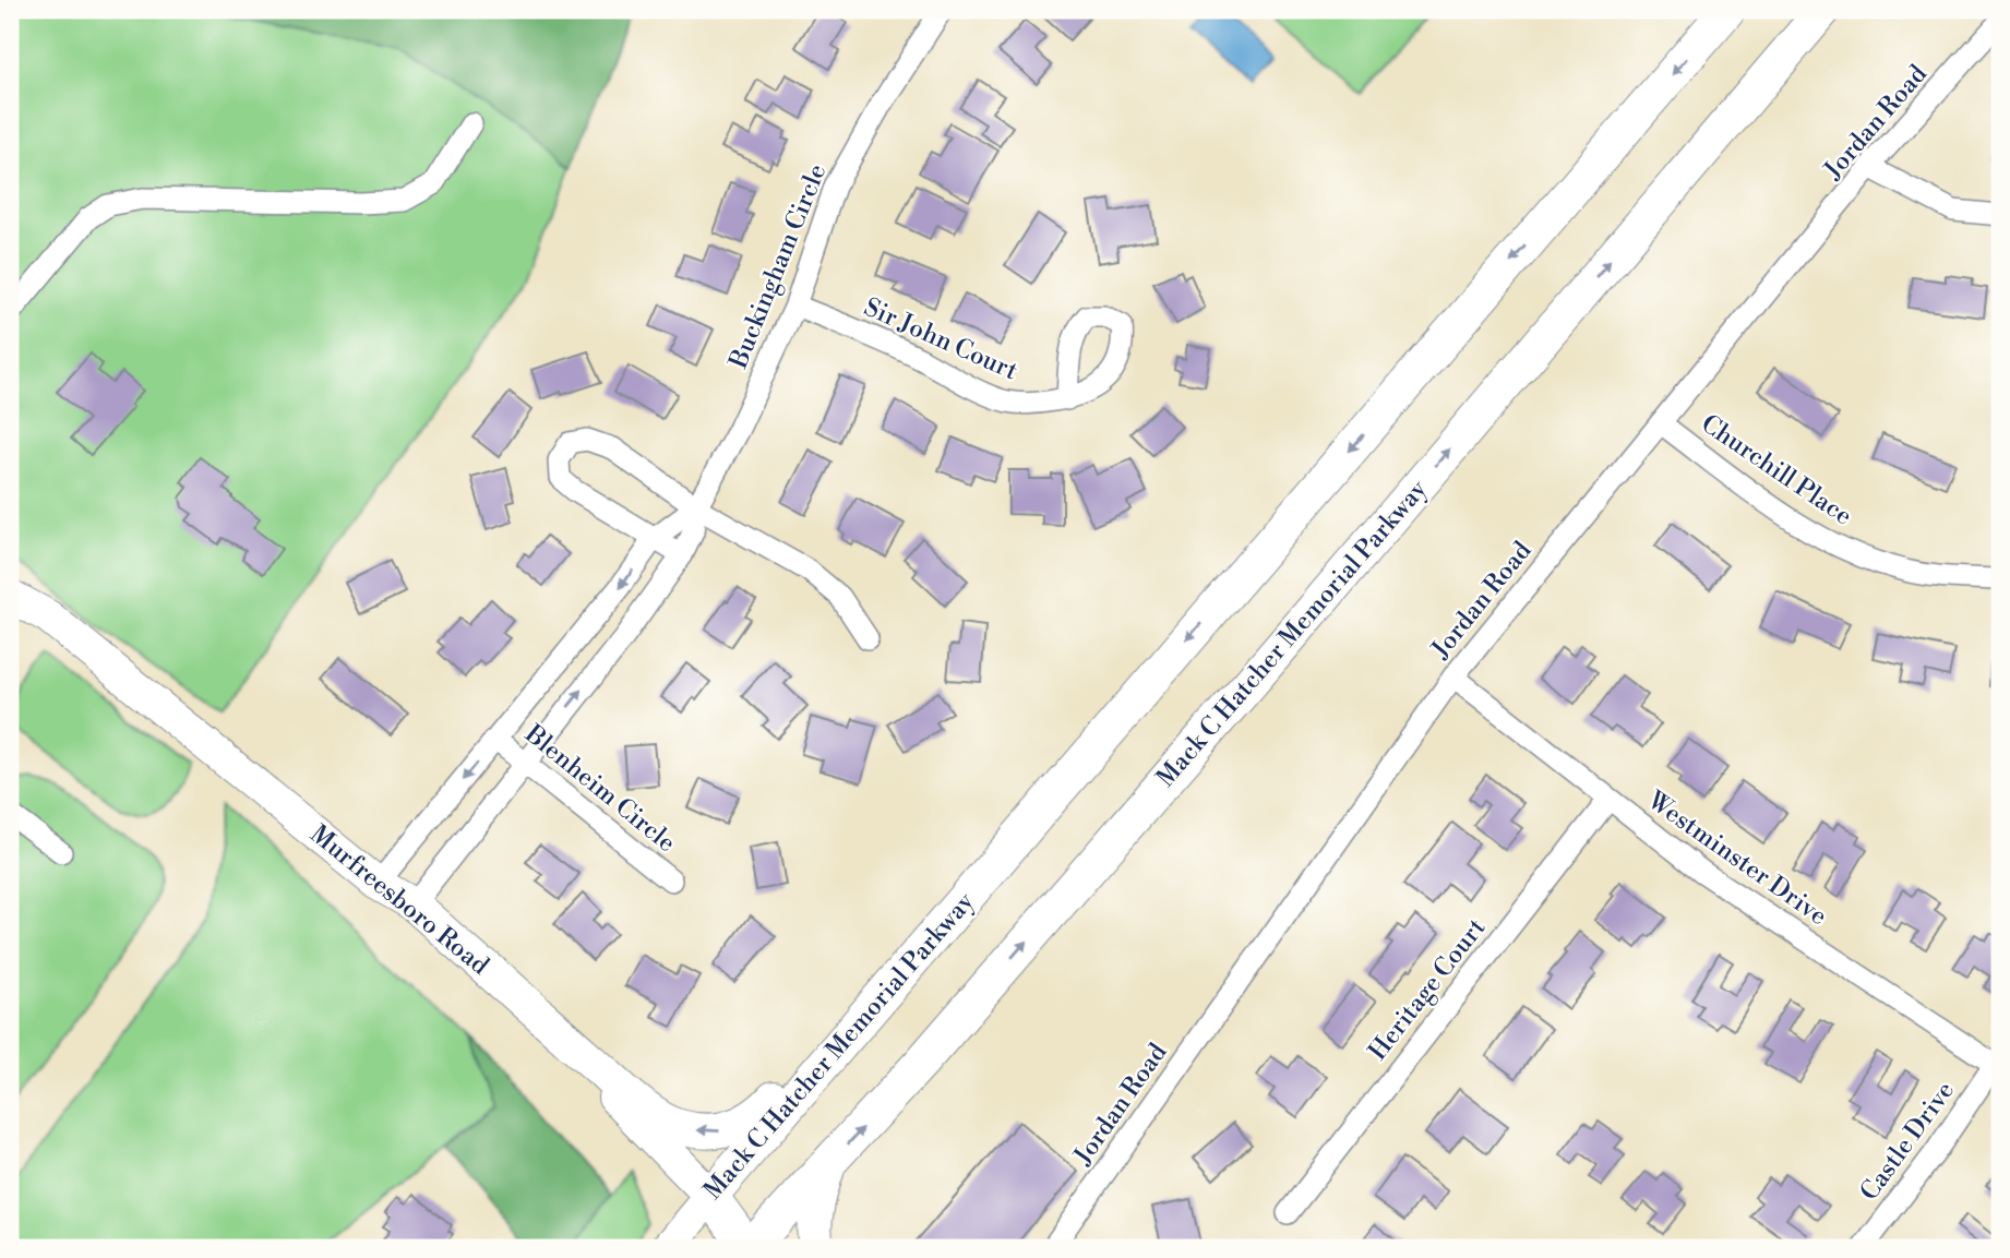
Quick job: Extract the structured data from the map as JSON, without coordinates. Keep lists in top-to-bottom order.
{
  "streets": {
    "highway": ["Mack C Hatcher Memorial Parkway", "Murfreesboro Road"],
    "street": [
      "Jordan Road",
      "Buckingham Circle",
      "Sir John Court",
      "Churchill Place",
      "Blenheim Circle",
      "Westminster Drive",
      "Heritage Court",
      "Castle Drive"
    ]
  },
  "crossings": [
    ["Jordan Road", "Churchill Place"],
    ["Jordan Road", "Westminster Drive"],
    ["Buckingham Circle", "Sir John Court"],
    ["Buckingham Circle", "Blenheim Circle"],
    ["Buckingham Circle", "Murfreesboro Road"],
    ["Mack C Hatcher Memorial Parkway", "Murfreesboro Road"],
    ["Westminster Drive", "Heritage Court"],
    ["Westminster Drive", "Castle Drive"]
  ]
}
